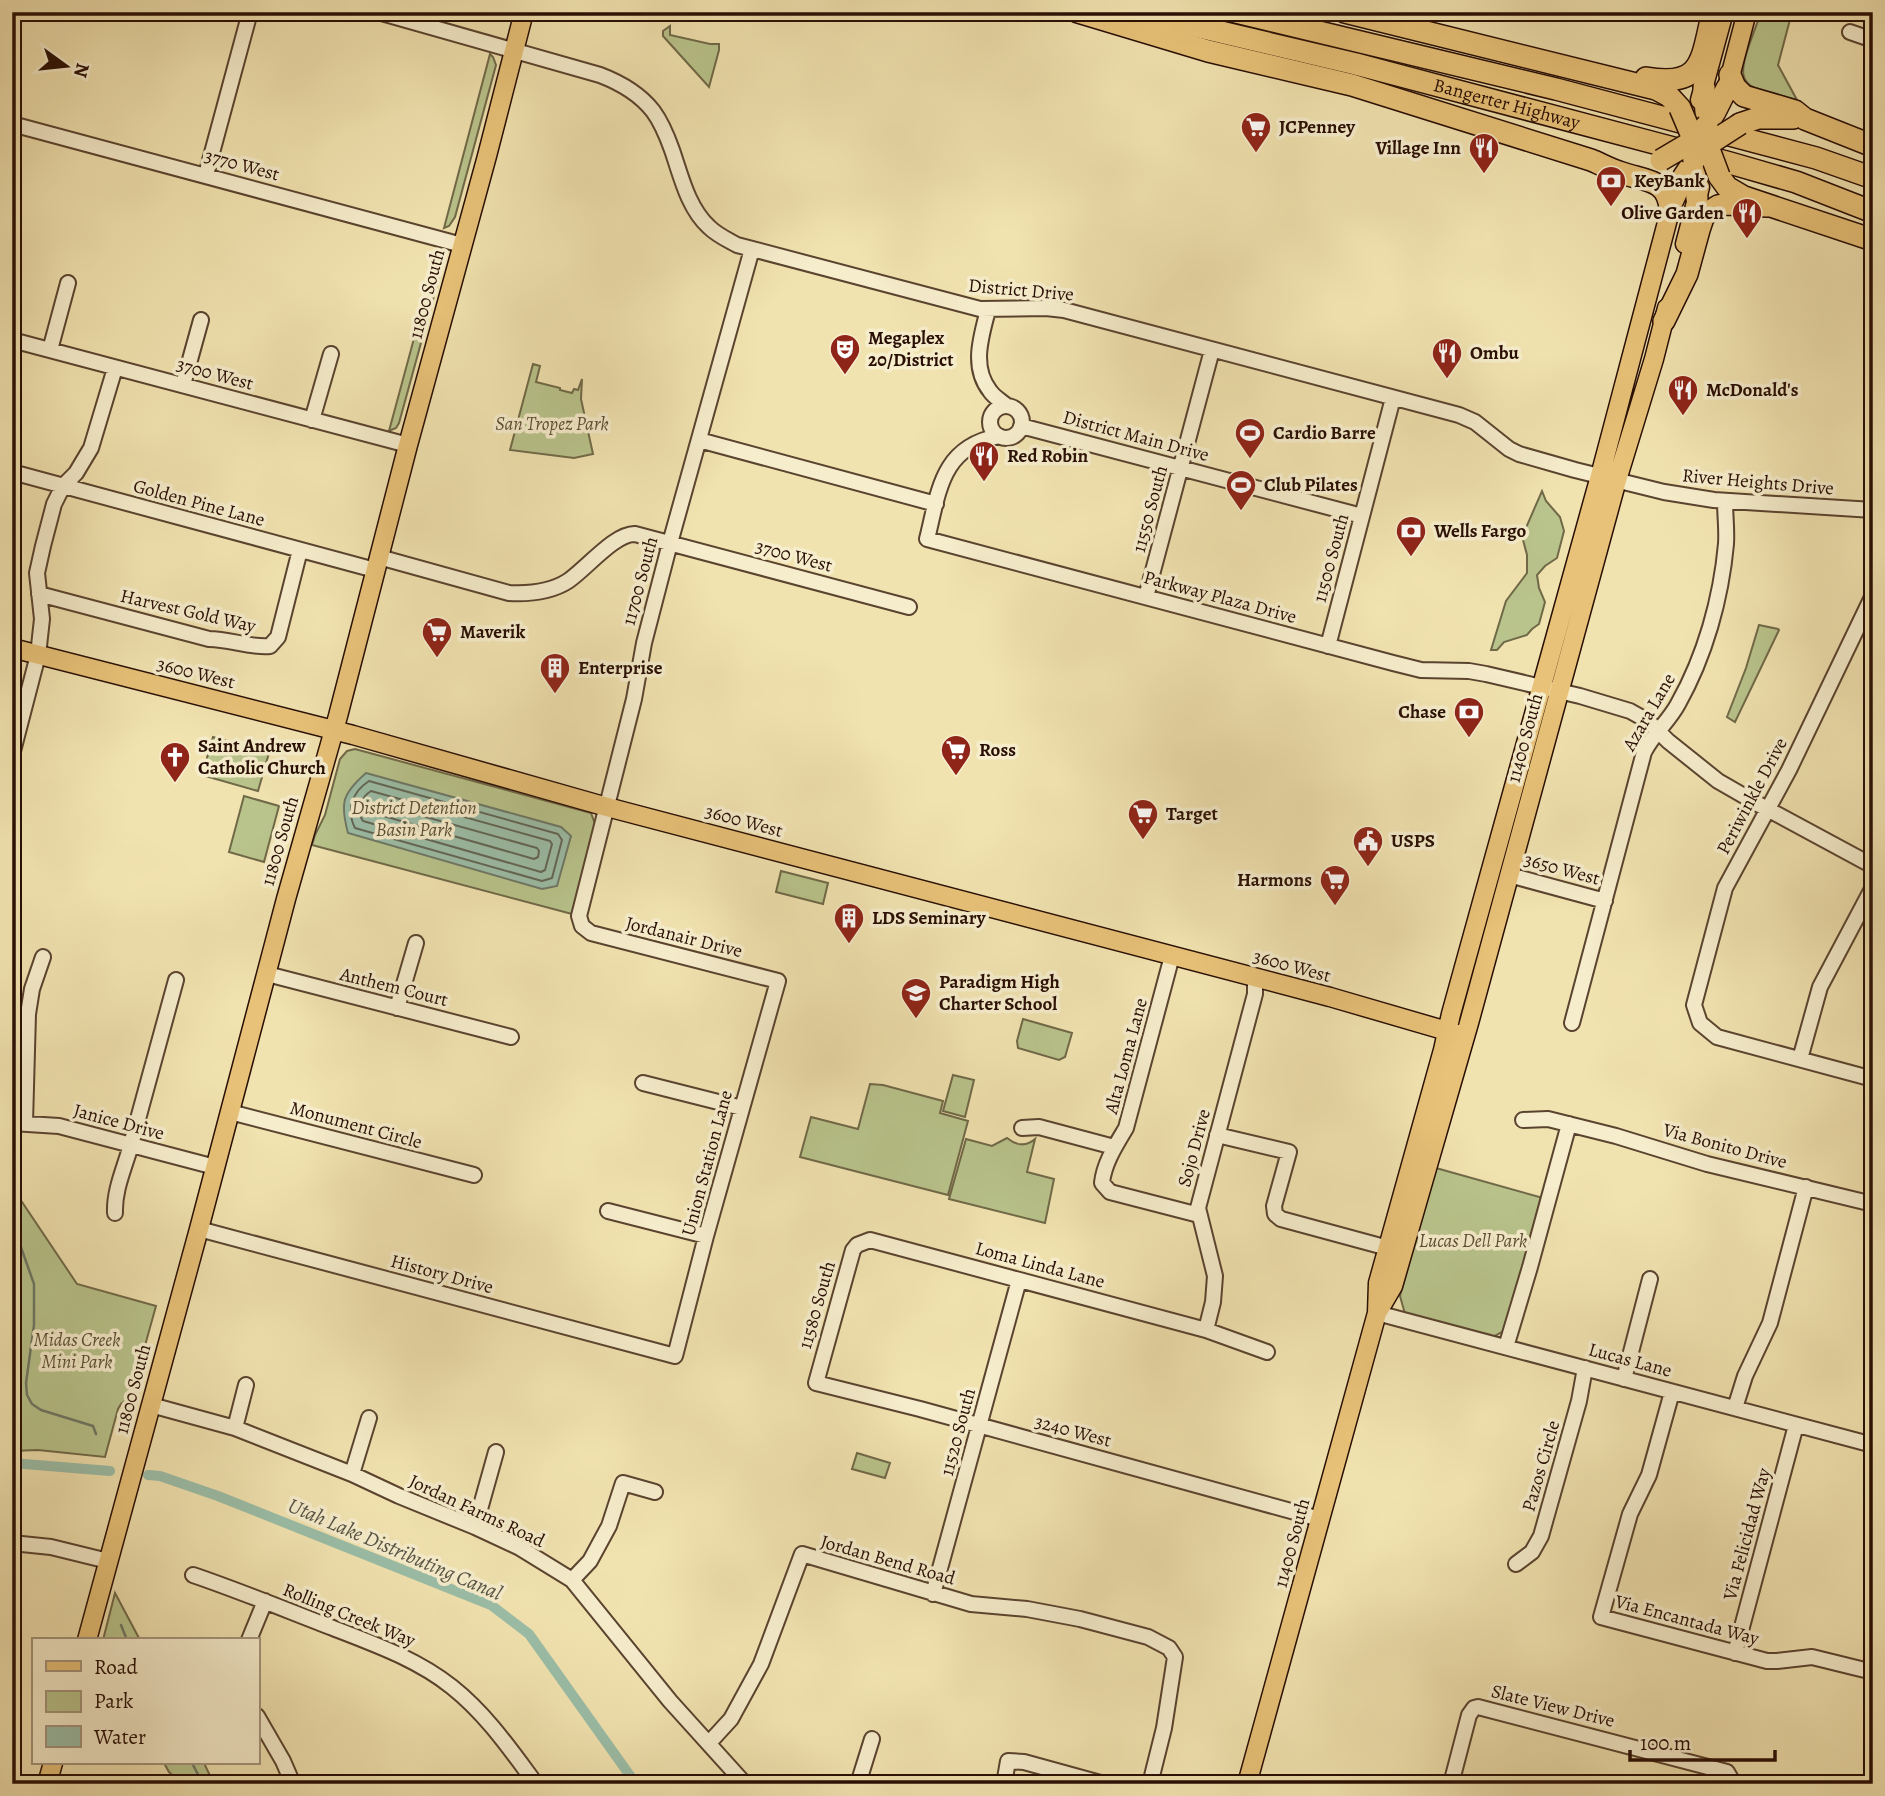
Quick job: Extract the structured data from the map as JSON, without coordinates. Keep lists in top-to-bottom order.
{
  "streets": {
    "highway": ["Bangerter Highway"],
    "main road": ["11800 South", "3600 West", "11400 South"],
    "street": [
      "3770 West",
      "District Drive",
      "3700 West",
      "District Main Drive",
      "River Heights Drive",
      "Golden Pine Lane",
      "11550 South",
      "11500 South",
      "11700 South",
      "Parkway Plaza Drive",
      "Harvest Gold Way",
      "Azara Lane",
      "Periwinkle Drive",
      "3650 West",
      "Jordanair Drive",
      "Anthem Court",
      "Alta Loma Lane",
      "Janice Drive",
      "Monument Circle",
      "Via Bonito Drive",
      "Sojo Drive",
      "Union Station Lane",
      "Loma Linda Lane",
      "History Drive",
      "11580 South",
      "Lucas Lane",
      "3240 West",
      "11520 South",
      "Pazos Circle",
      "Jordan Farms Road",
      "Via Felicidad Way",
      "Jordan Bend Road",
      "Rolling Creek Way",
      "Via Encantada Way",
      "Slate View Drive"
    ]
  },
  "crossings": [
    ["3770 West", "11800 South"],
    ["District Drive", "11800 South"],
    ["District Drive", "River Heights Drive"],
    ["District Drive", "11550 South"],
    ["District Drive", "11500 South"],
    ["District Drive", "11700 South"],
    ["District Drive", "11400 South"],
    ["11800 South", "3700 West"],
    ["11800 South", "Golden Pine Lane"],
    ["11800 South", "3600 West"],
    ["11800 South", "Anthem Court"],
    ["11800 South", "Janice Drive"],
    ["11800 South", "Monument Circle"],
    ["11800 South", "History Drive"],
    ["11800 South", "Jordan Farms Road"],
    ["3700 West", "Golden Pine Lane"],
    ["3700 West", "11700 South"],
    ["District Main Drive", "11550 South"],
    ["District Main Drive", "11500 South"],
    ["District Main Drive", "Parkway Plaza Drive"],
    ["River Heights Drive", "Azara Lane"],
    ["River Heights Drive", "11400 South"],
    ["Golden Pine Lane", "Harvest Gold Way"],
    ["11550 South", "Parkway Plaza Drive"],
    ["11500 South", "Parkway Plaza Drive"],
    ["11700 South", "3600 West"],
    ["11700 South", "Jordanair Drive"],
    ["Parkway Plaza Drive", "Azara Lane"],
    ["Parkway Plaza Drive", "11400 South"],
    ["Parkway Plaza Drive", "Periwinkle Drive"],
    ["3600 West", "11400 South"],
    ["3600 West", "Alta Loma Lane"],
    ["3600 West", "Sojo Drive"],
    ["Azara Lane", "3650 West"],
    ["11400 South", "3650 West"],
    ["11400 South", "Lucas Lane"],
    ["11400 South", "3240 West"],
    ["Jordanair Drive", "Union Station Lane"],
    ["Alta Loma Lane", "Sojo Drive"],
    ["Sojo Drive", "Loma Linda Lane"],
    ["Union Station Lane", "History Drive"],
    ["Loma Linda Lane", "11580 South"],
    ["Loma Linda Lane", "11520 South"],
    ["11580 South", "3240 West"],
    ["Lucas Lane", "Pazos Circle"],
    ["Lucas Lane", "Via Felicidad Way"],
    ["Lucas Lane", "Via Encantada Way"],
    ["3240 West", "11520 South"],
    ["11520 South", "Jordan Bend Road"],
    ["Jordan Farms Road", "Jordan Bend Road"],
    ["Via Felicidad Way", "Via Encantada Way"]
  ],
  "water": ["Utah Lake Distributing Canal"],
  "parks": [
    "San Tropez Park",
    "District Detention Basin Park",
    "Lucas Dell Park",
    "Midas Creek Mini Park"
  ],
  "places": {
    "supermarket": [
      "JCPenney",
      "Maverik",
      "Ross",
      "Target",
      "Harmons"
    ],
    "restaurant": [
      "Village Inn",
      "Olive Garden",
      "Ombu",
      "McDonald's",
      "Red Robin"
    ],
    "bank": ["KeyBank", "Wells Fargo", "Chase"],
    "theatre": ["Megaplex 20/District"],
    "sports": ["Cardio Barre", "Club Pilates"],
    "building": ["Enterprise", "LDS Seminary"],
    "church": ["Saint Andrew Catholic Church"],
    "public building": ["USPS"],
    "school or university": ["Paradigm High Charter School"]
  },
  "legend": ["Road", "Park", "Water"],
  "scale_bar": "100 m",
  "north": "right"
}
